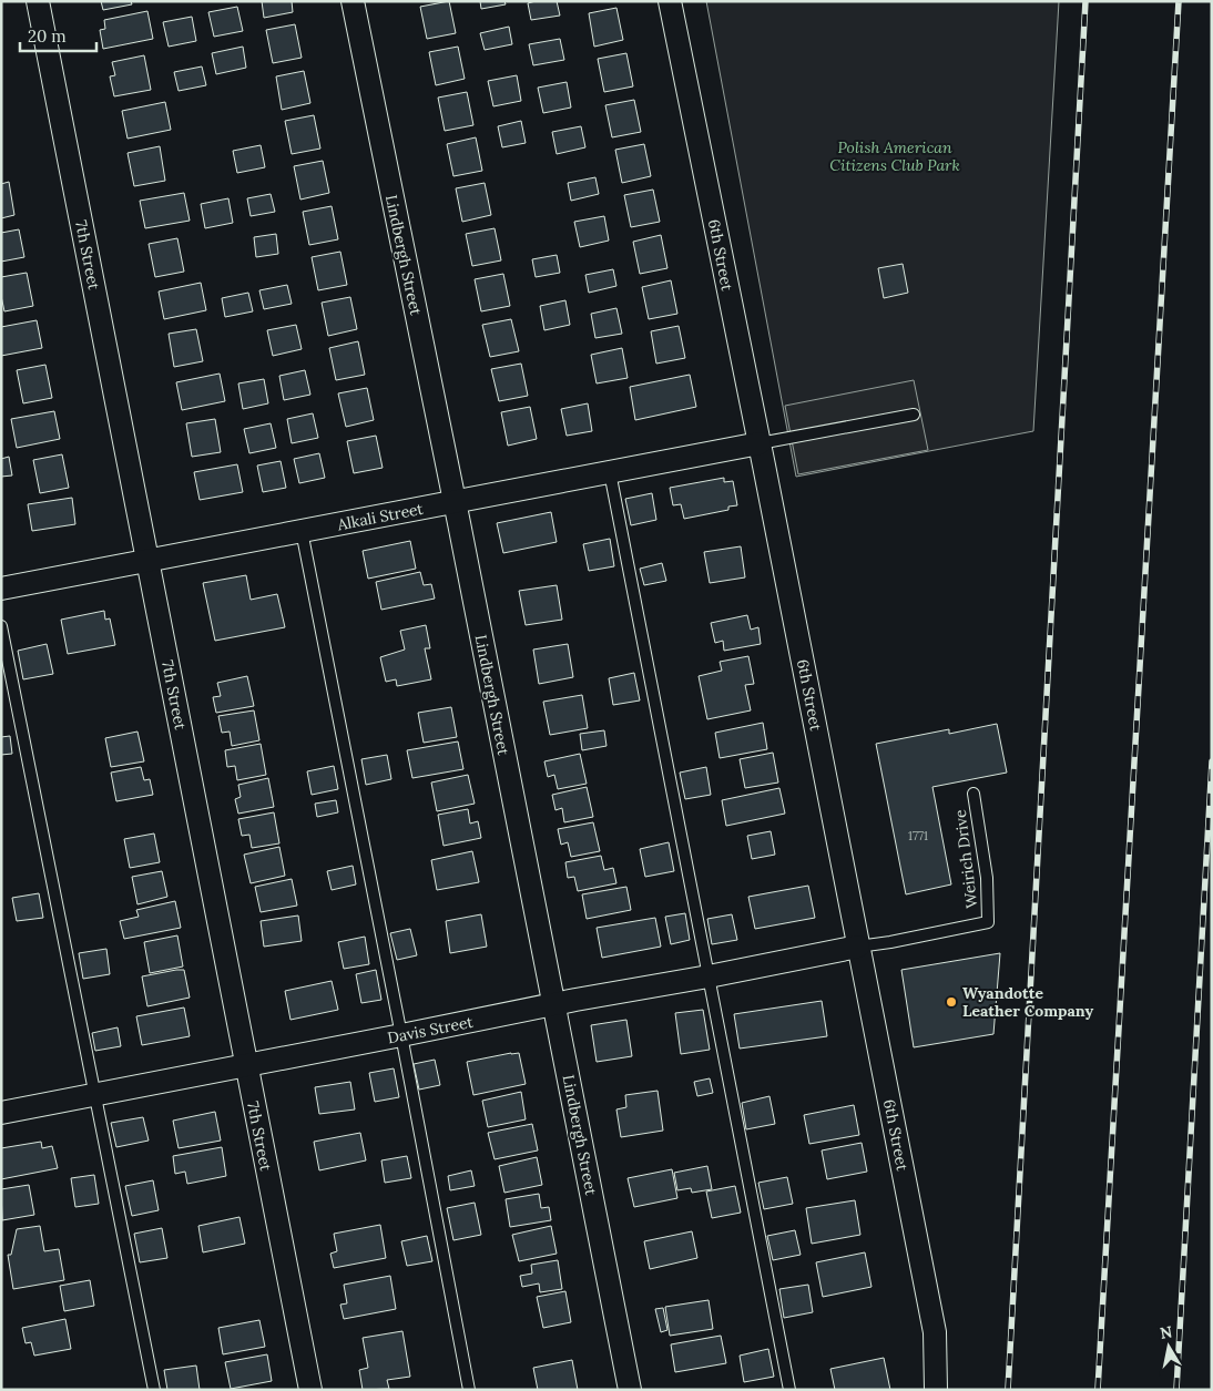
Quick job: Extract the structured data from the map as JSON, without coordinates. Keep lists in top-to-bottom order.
{
  "streets": {
    "street": [
      "7th Street",
      "Lindbergh Street",
      "6th Street",
      "Alkali Street",
      "Davis Street"
    ],
    "lane": ["Weirich Drive"]
  },
  "crossings": [
    ["7th Street", "Alkali Street"],
    ["7th Street", "Davis Street"],
    ["Lindbergh Street", "Alkali Street"],
    ["Lindbergh Street", "Davis Street"],
    ["6th Street", "Alkali Street"],
    ["6th Street", "Weirich Drive"],
    ["6th Street", "Davis Street"],
    ["Weirich Drive", "Davis Street"]
  ],
  "parks": ["Polish American Citizens Club Park"],
  "places": ["Wyandotte Leather Company"],
  "house_numbers": ["1771"],
  "scale_bar": "20 m",
  "north": "top"
}
